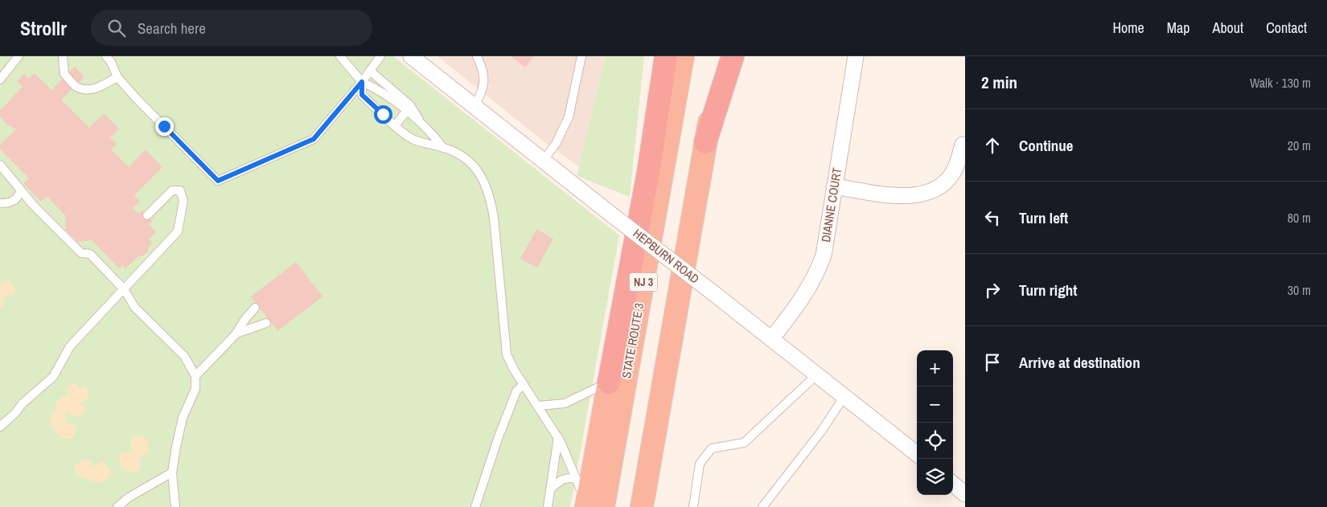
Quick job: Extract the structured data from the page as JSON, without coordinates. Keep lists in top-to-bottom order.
{
  "streets": {
    "highway": ["NJ 3", "STATE ROUTE 3"],
    "street": ["DIANNE COURT", "HEPBURN ROAD"]
  },
  "crossings": [
    ["DIANNE COURT", "HEPBURN ROAD"]
  ],
  "page": {
    "header": "Strollr",
    "search": "Search here",
    "nav": [
      "Home",
      "Map",
      "About",
      "Contact"
    ],
    "heading": ["2 min", "Walk · 130 m"],
    "list": [
      ["Continue", "20 m"],
      ["Turn left", "80 m"],
      ["Turn right", "30 m"],
      "Arrive at destination"
    ],
    "map_buttons": ["+", "−"]
  }
}
